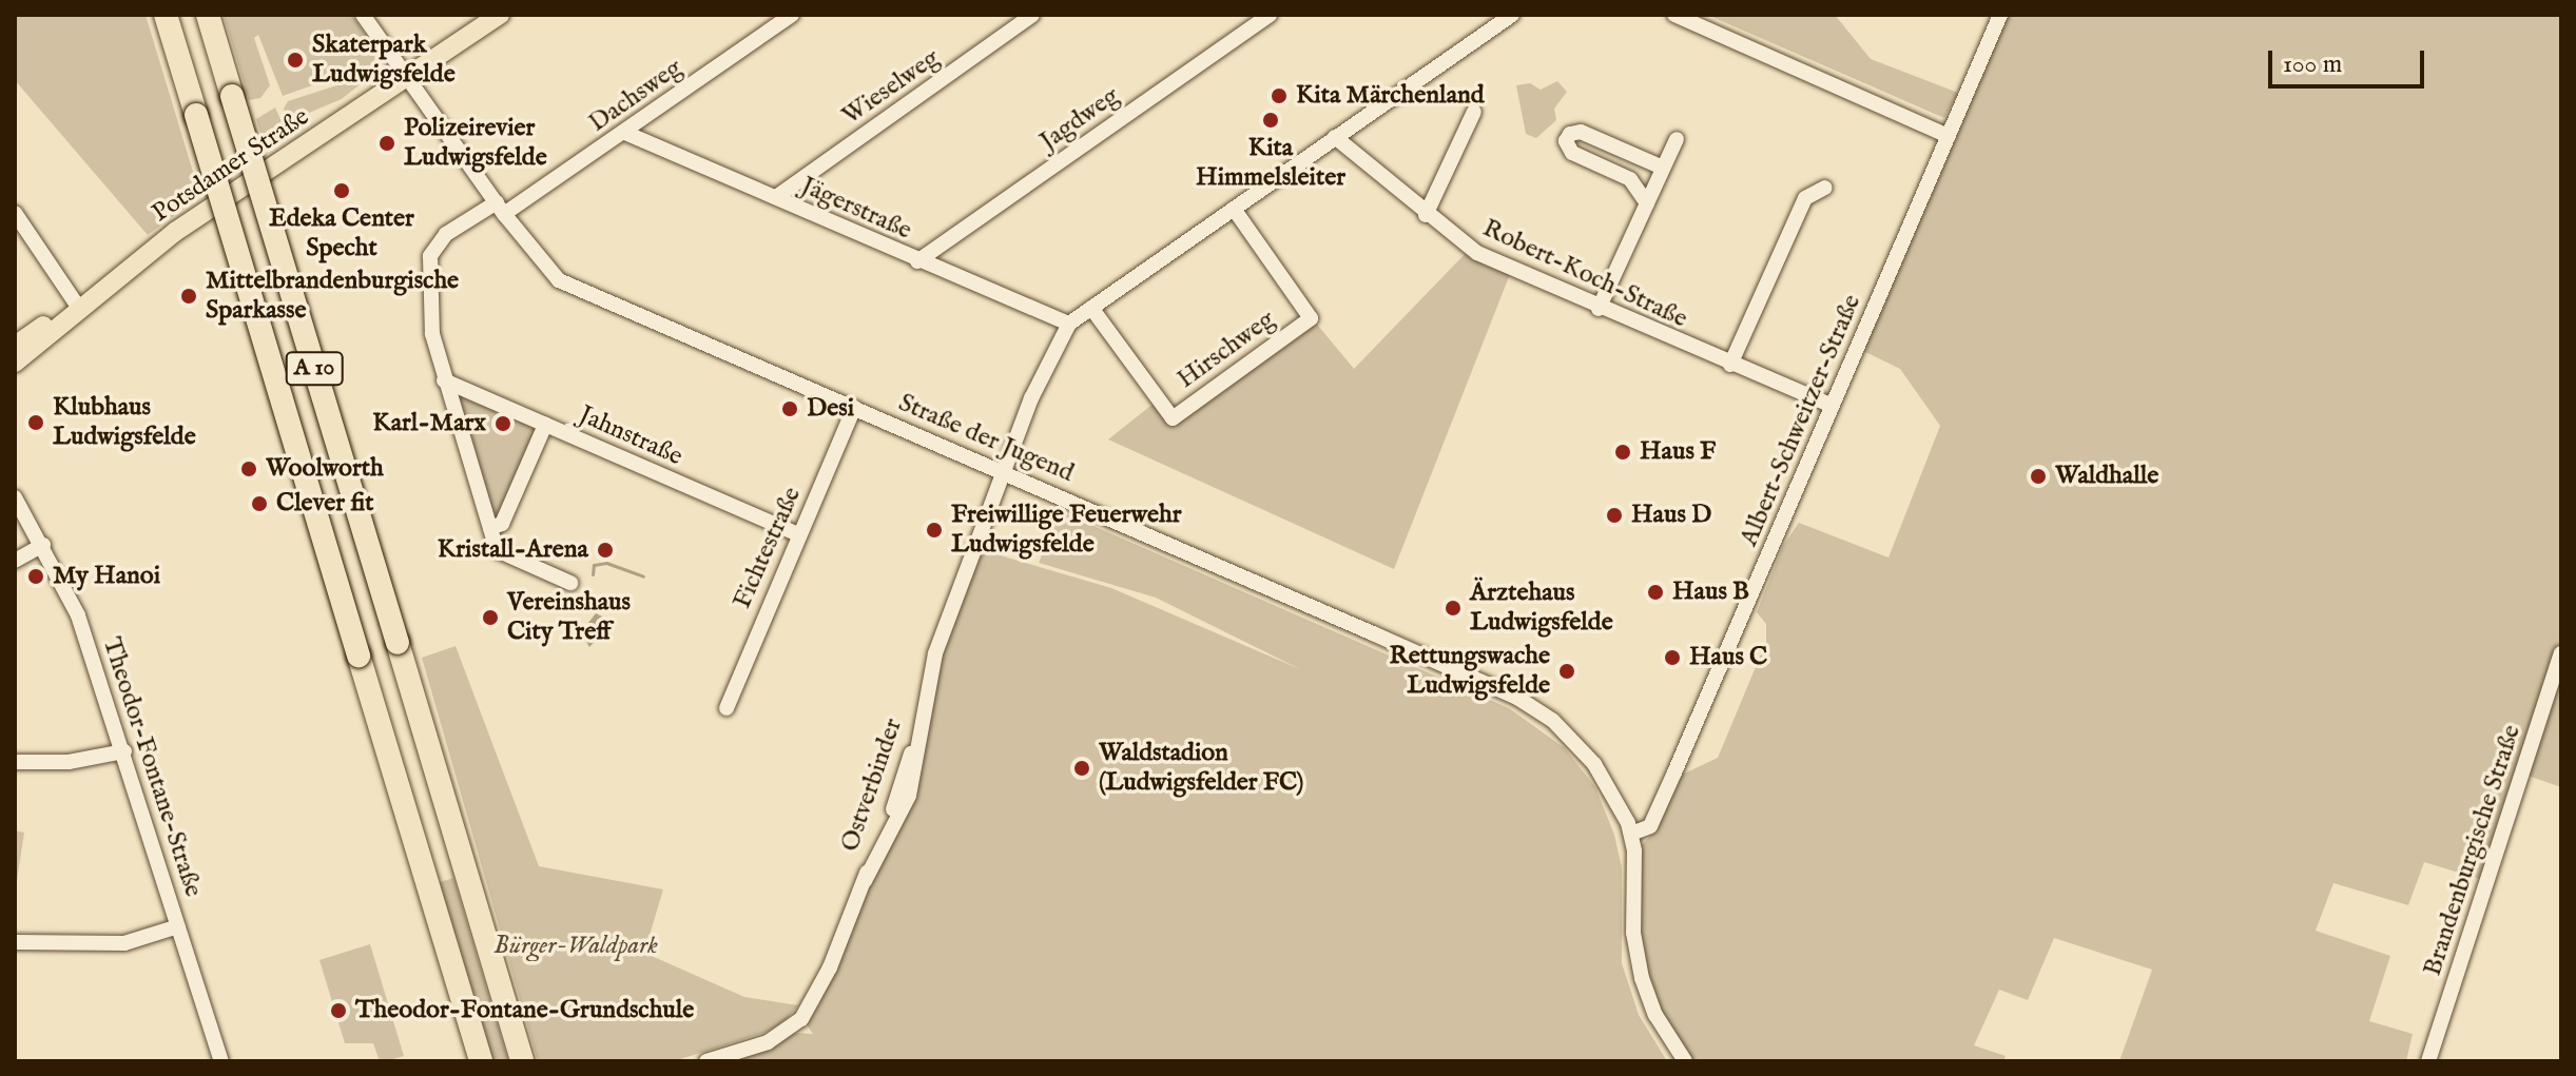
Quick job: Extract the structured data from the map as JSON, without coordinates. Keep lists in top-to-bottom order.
{
  "streets": {
    "highway": ["A 10"],
    "main road": ["Potsdamer Straße"],
    "street": [
      "Wieselweg",
      "Dachsweg",
      "Jagdweg",
      "Jägerstraße",
      "Robert-Koch-Straße",
      "Hirschweg",
      "Albert-Schweitzer-Straße",
      "Jahnstraße",
      "Straße der Jugend",
      "Fichtestraße",
      "Theodor-Fontane-Straße",
      "Ostverbinder",
      "Brandenburgische Straße"
    ]
  },
  "crossings": [
    ["Wieselweg", "Jägerstraße"],
    ["Dachsweg", "Jägerstraße"],
    ["Dachsweg", "Jahnstraße"],
    ["Dachsweg", "Straße der Jugend"],
    ["Jagdweg", "Jägerstraße"],
    ["Potsdamer Straße", "Straße der Jugend"],
    ["Robert-Koch-Straße", "Albert-Schweitzer-Straße"],
    ["Albert-Schweitzer-Straße", "Straße der Jugend"],
    ["Jahnstraße", "Fichtestraße"],
    ["Straße der Jugend", "Fichtestraße"],
    ["Straße der Jugend", "Ostverbinder"]
  ],
  "parks": ["Bürger-Waldpark"],
  "places": [
    "Skaterpark Ludwigsfelde",
    "Kita Märchenland",
    "Kita Himmelsleiter",
    "Polizeirevier Ludwigsfelde",
    "Edeka Center Specht",
    "Mittelbrandenburgische Sparkasse",
    "Desi",
    "Klubhaus Ludwigsfelde",
    "Karl-Marx",
    "Haus F",
    "Woolworth",
    "Waldhalle",
    "Clever fit",
    "Haus D",
    "Freiwillige Feuerwehr Ludwigsfelde",
    "Kristall-Arena",
    "My Hanoi",
    "Haus B",
    "Ärztehaus Ludwigsfelde",
    "Vereinshaus City Treff",
    "Haus C",
    "Rettungswache Ludwigsfelde",
    "Waldstadion (Ludwigsfelder FC)",
    "Theodor-Fontane-Grundschule"
  ],
  "scale_bar": "100 m"
}
